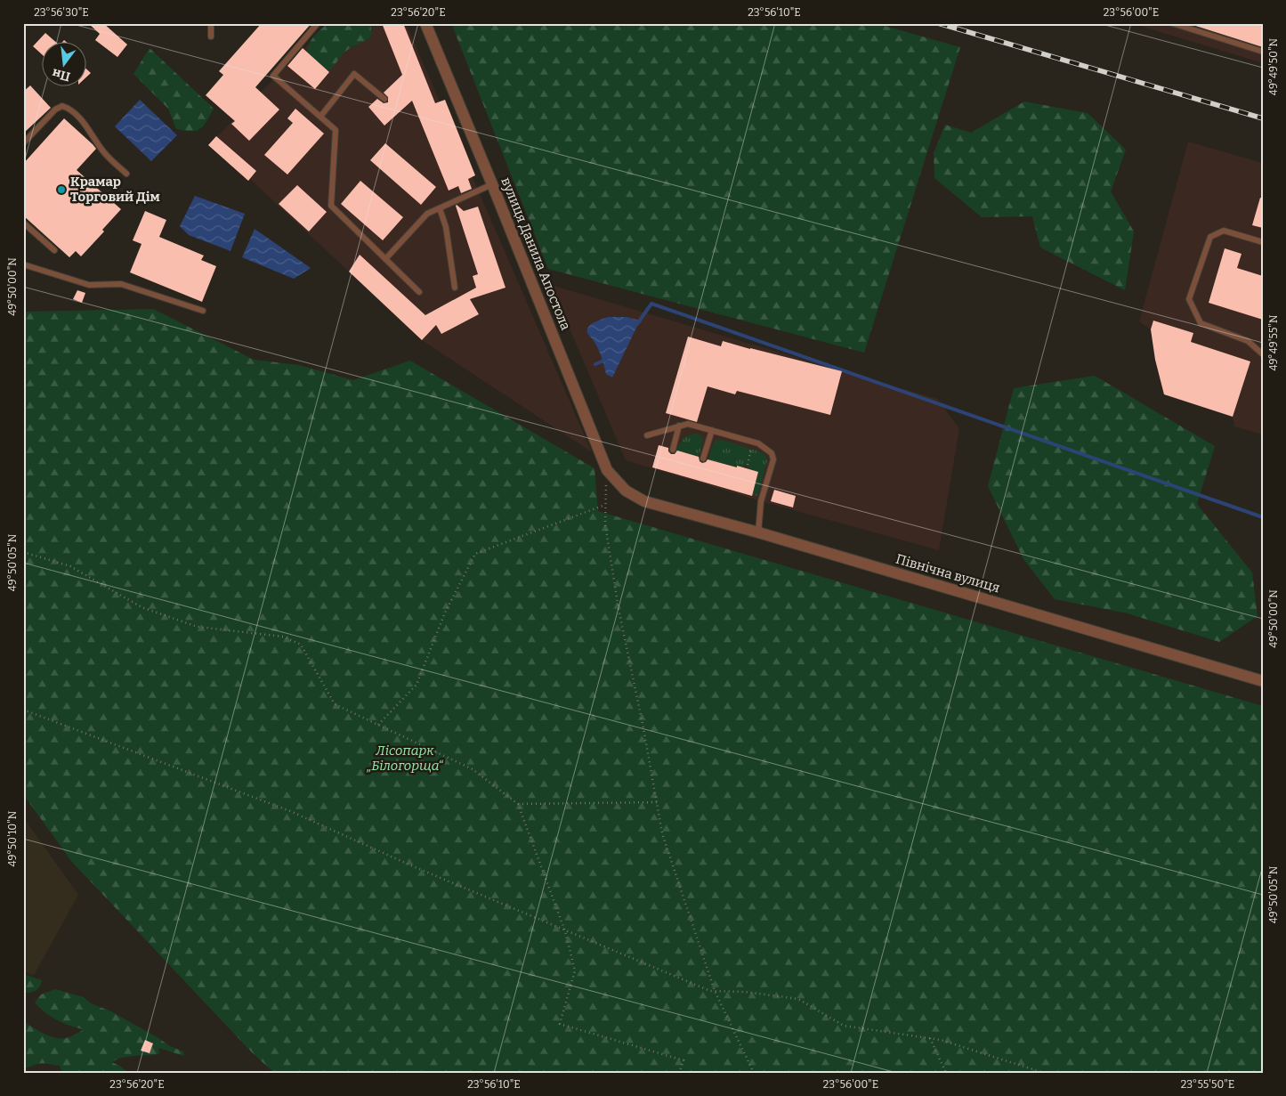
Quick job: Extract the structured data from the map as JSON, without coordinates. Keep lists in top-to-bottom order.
{
  "streets": {
    "street": ["вулиця Данила Апостола", "Північна вулиця"]
  },
  "crossings": [
    ["вулиця Данила Апостола", "Північна вулиця"]
  ],
  "parks": ["Лісопарк „Білогорща“"],
  "places": ["Крамар Торговий Дім"],
  "north": "bottom",
  "coordinates": [
    "23°56'30\"E",
    "23°56'20\"E",
    "23°56'10\"E",
    "23°56'00\"E",
    "49°49'50\"N",
    "49°50'00\"N",
    "49°49'55\"N",
    "49°50'05\"N",
    "49°50'10\"N",
    "23°55'50\"E"
  ]
}
